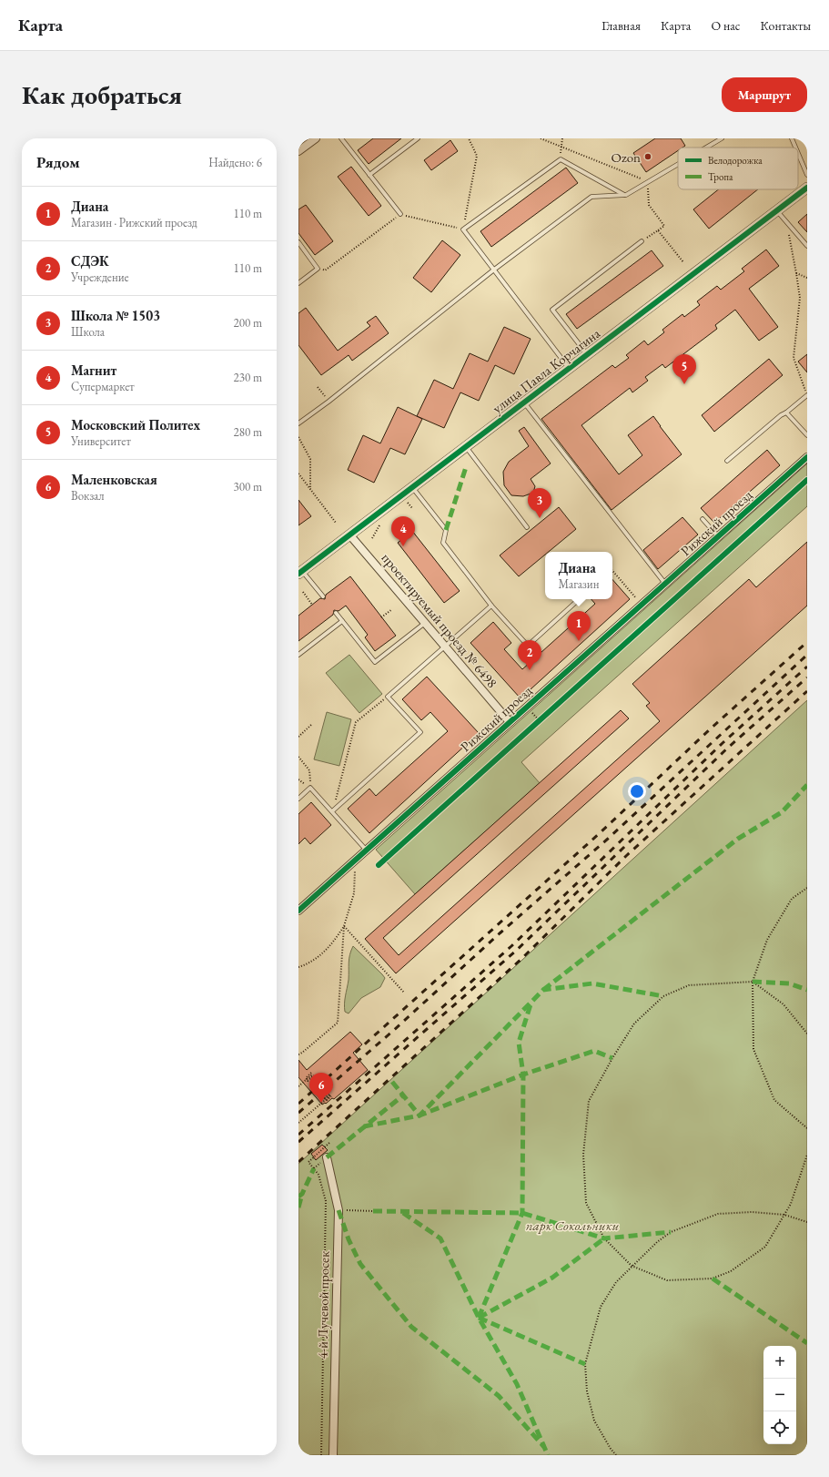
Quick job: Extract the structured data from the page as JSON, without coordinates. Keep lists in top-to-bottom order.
{
  "streets": {
    "street": [
      "улица Павла Корчагина",
      "Рижский проезд",
      "проектируемый проезд № 6498",
      "4-й Лучевой просек"
    ]
  },
  "crossings": [
    ["улица Павла Корчагина", "проектируемый проезд № 6498"],
    ["Рижский проезд", "проектируемый проезд № 6498"]
  ],
  "parks": ["парк Сокольники"],
  "places": ["Ozon"],
  "legend": ["Велодорожка", "Тропа"],
  "page": {
    "header": "Карта",
    "nav": [
      "Главная",
      "Карта",
      "О нас",
      "Контакты"
    ],
    "buttons": "Маршрут",
    "title": "Как добраться",
    "heading": ["Рядом", "Найдено: 6"],
    "list": [
      {
        "mark": "1",
        "name": "Диана",
        "note": "Магазин · Рижский проезд",
        "value": "110 m"
      },
      {
        "mark": "2",
        "name": "СДЭК",
        "note": "Учреждение",
        "value": "110 m"
      },
      {
        "mark": "3",
        "name": "Школа № 1503",
        "note": "Школа",
        "value": "200 m"
      },
      {
        "mark": "4",
        "name": "Магнит",
        "note": "Супермаркет",
        "value": "230 m"
      },
      {
        "mark": "5",
        "name": "Московский Политех",
        "note": "Университет",
        "value": "280 m"
      },
      {
        "mark": "6",
        "name": "Маленковская",
        "note": "Вокзал",
        "value": "300 m"
      }
    ],
    "pins": [
      "5",
      "3",
      "4",
      "1",
      "2",
      "6"
    ],
    "popup": ["Диана", "Магазин"],
    "map_buttons": ["+", "−"]
  }
}
